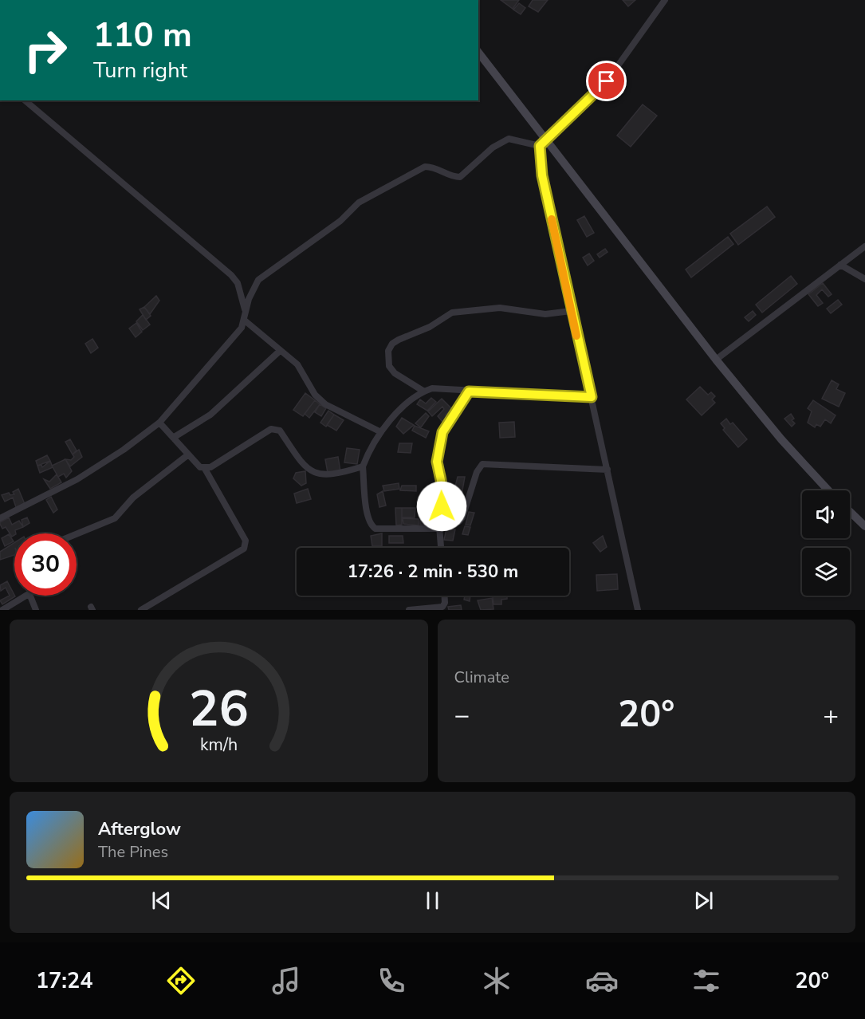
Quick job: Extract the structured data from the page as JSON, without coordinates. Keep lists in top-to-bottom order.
{
  "page": {
    "turn": ["110 m", "Turn right"],
    "limit": "30",
    "trip": "17:26 · 2 min · 530 m",
    "tile": "Climate",
    "heat": ["−", "20°", "+"],
    "song": ["Afterglow", "The Pines"],
    "tabs": ["17:24", "20°"],
    "gauge": ["26", "km/h"]
  }
}
